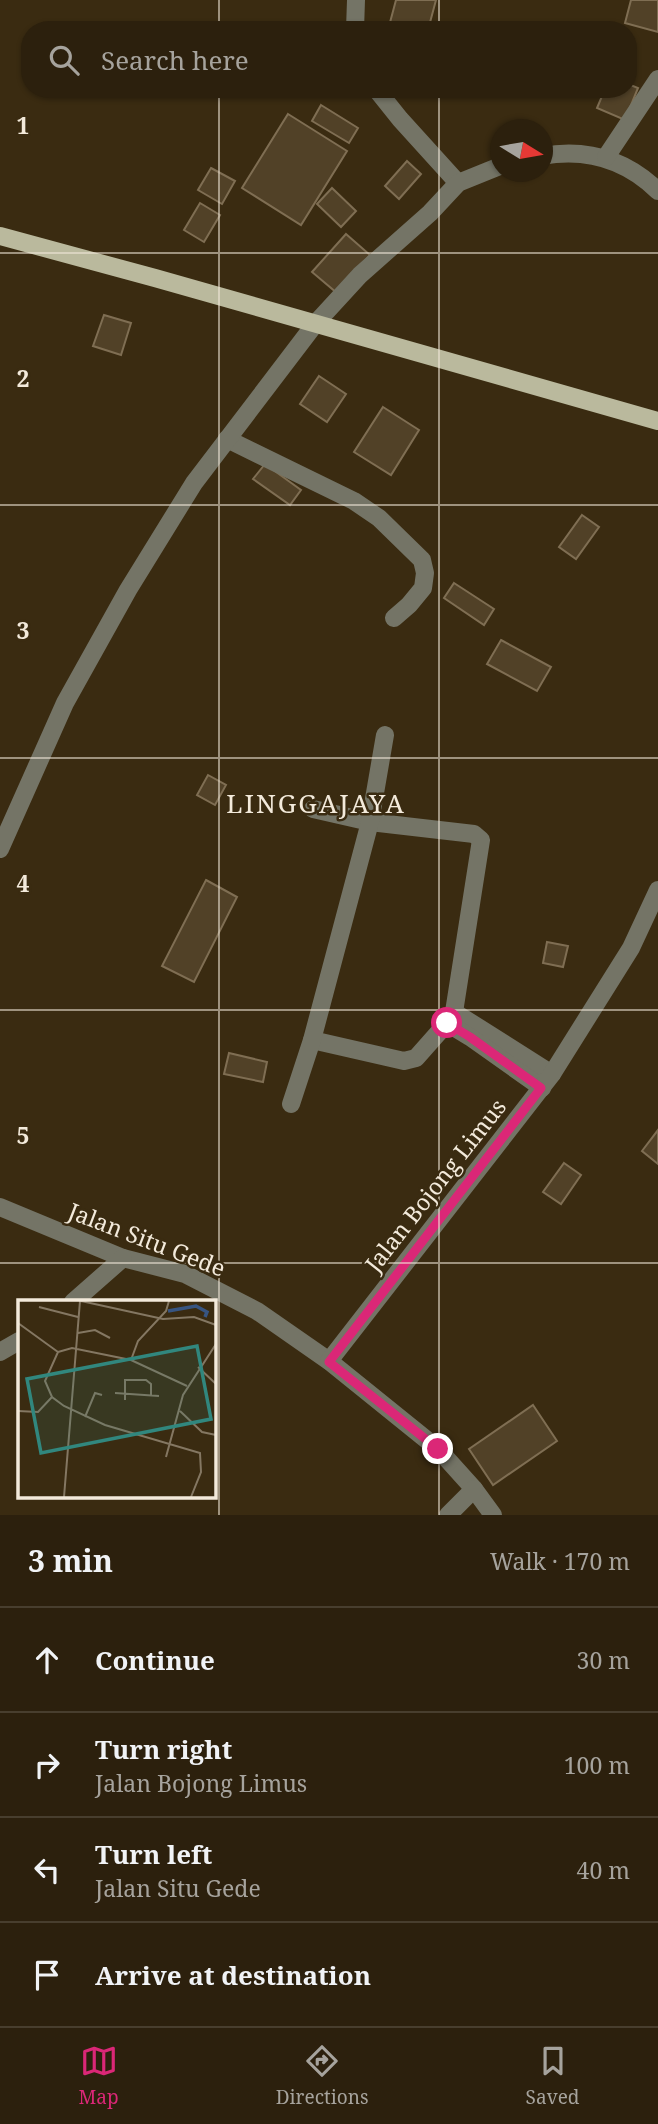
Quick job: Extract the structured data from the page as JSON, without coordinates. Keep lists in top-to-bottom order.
{
  "streets": {
    "street": ["Jalan Bojong Limus", "Jalan Situ Gede"]
  },
  "crossings": [
    ["Jalan Bojong Limus", "Jalan Situ Gede"]
  ],
  "districts": ["LINGGAJAYA"],
  "north": "right",
  "page": {
    "search": "Search here",
    "heading": ["3 min", "Walk · 170 m"],
    "list": [
      ["Continue", "30 m"],
      ["Turn right", "Jalan Bojong Limus", "100 m"],
      ["Turn left", "Jalan Situ Gede", "40 m"],
      "Arrive at destination"
    ],
    "nav": ["Map", "Directions", "Saved"]
  },
  "grid": {
    "rows": [
      "1",
      "2",
      "3",
      "4",
      "5"
    ]
  }
}
